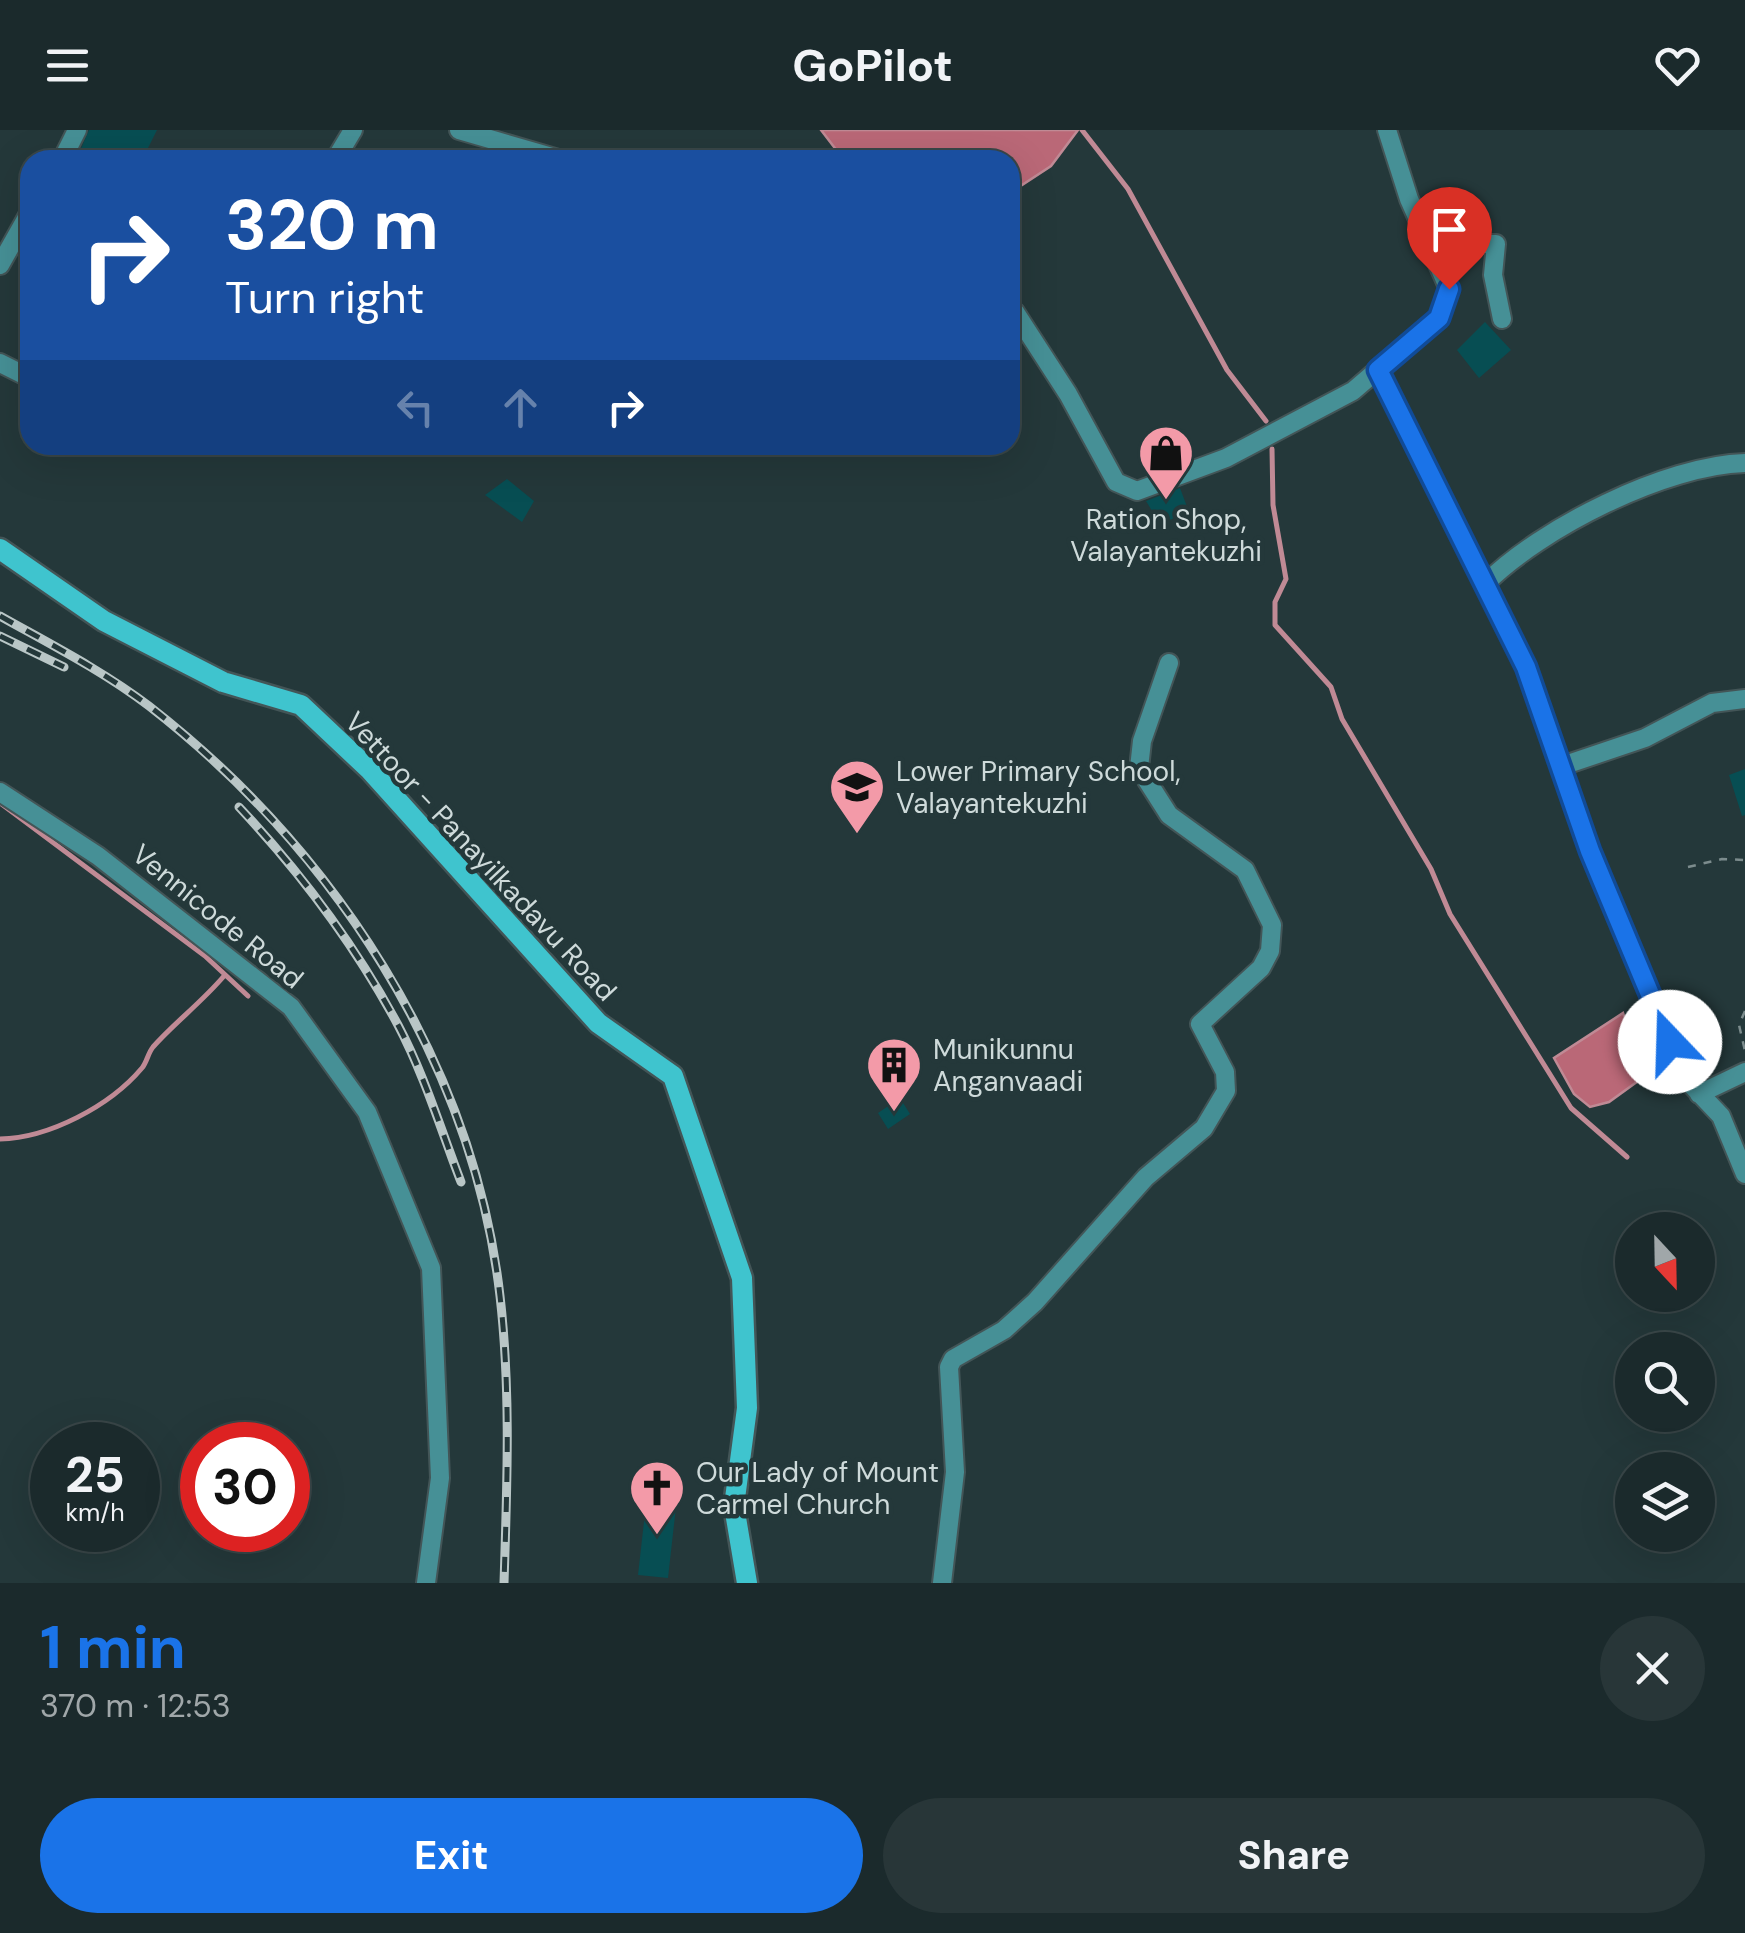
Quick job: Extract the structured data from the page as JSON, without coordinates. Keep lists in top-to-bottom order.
{
  "streets": {
    "main road": ["Vettoor - Panayilkadavu Road"],
    "street": ["Vennicode Road"]
  },
  "places": {
    "shop": ["Ration Shop, Valayantekuzhi"],
    "school or university": ["Lower Primary School, Valayantekuzhi"],
    "building": ["Munikunnu Anganvaadi"],
    "church": ["Our Lady of Mount Carmel Church"]
  },
  "north": "bottom",
  "page": {
    "header": "GoPilot",
    "turn": ["320 m", "Turn right"],
    "speed": "25 km/h",
    "limit": "30",
    "heading": ["1 min", "370 m · 12:53"],
    "buttons": ["Exit", "Share"]
  }
}
